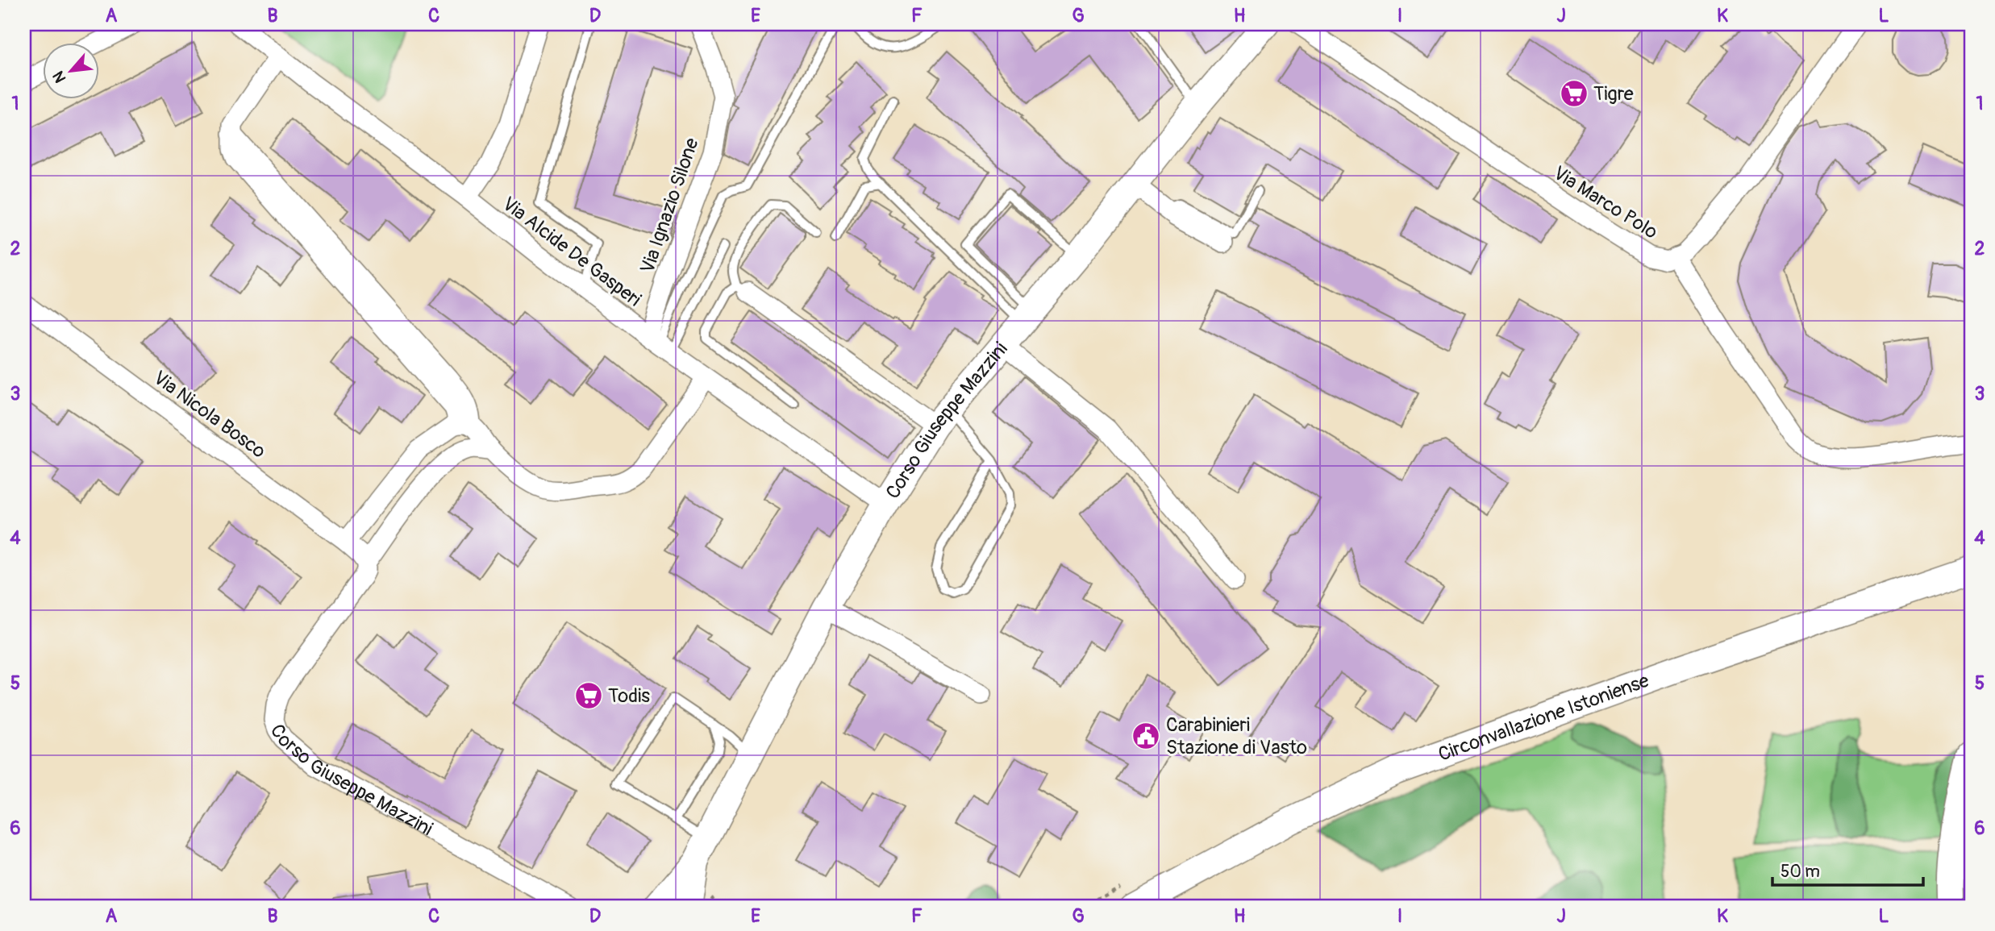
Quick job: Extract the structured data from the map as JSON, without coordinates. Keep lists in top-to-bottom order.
{
  "streets": {
    "main road": ["Corso Giuseppe Mazzini", "Circonvallazione Istoniense"],
    "street": [
      "Via Marco Polo",
      "Via Ignazio Silone",
      "Via Alcide De Gasperi",
      "Via Nicola Bosco"
    ]
  },
  "crossings": [
    ["Via Ignazio Silone", "Via Alcide De Gasperi"],
    ["Via Alcide De Gasperi", "Corso Giuseppe Mazzini"],
    ["Via Nicola Bosco", "Corso Giuseppe Mazzini"]
  ],
  "places": {
    "supermarket": ["Tigre", "Todis"],
    "public building": ["Carabinieri Stazione di Vasto"]
  },
  "scale_bar": "50 m",
  "north": "bottom left",
  "grid": {
    "columns": [
      "A",
      "B",
      "C",
      "D",
      "E",
      "F",
      "G",
      "H",
      "I",
      "J",
      "K",
      "L"
    ],
    "rows": [
      "1",
      "2",
      "3",
      "4",
      "5",
      "6"
    ]
  }
}
